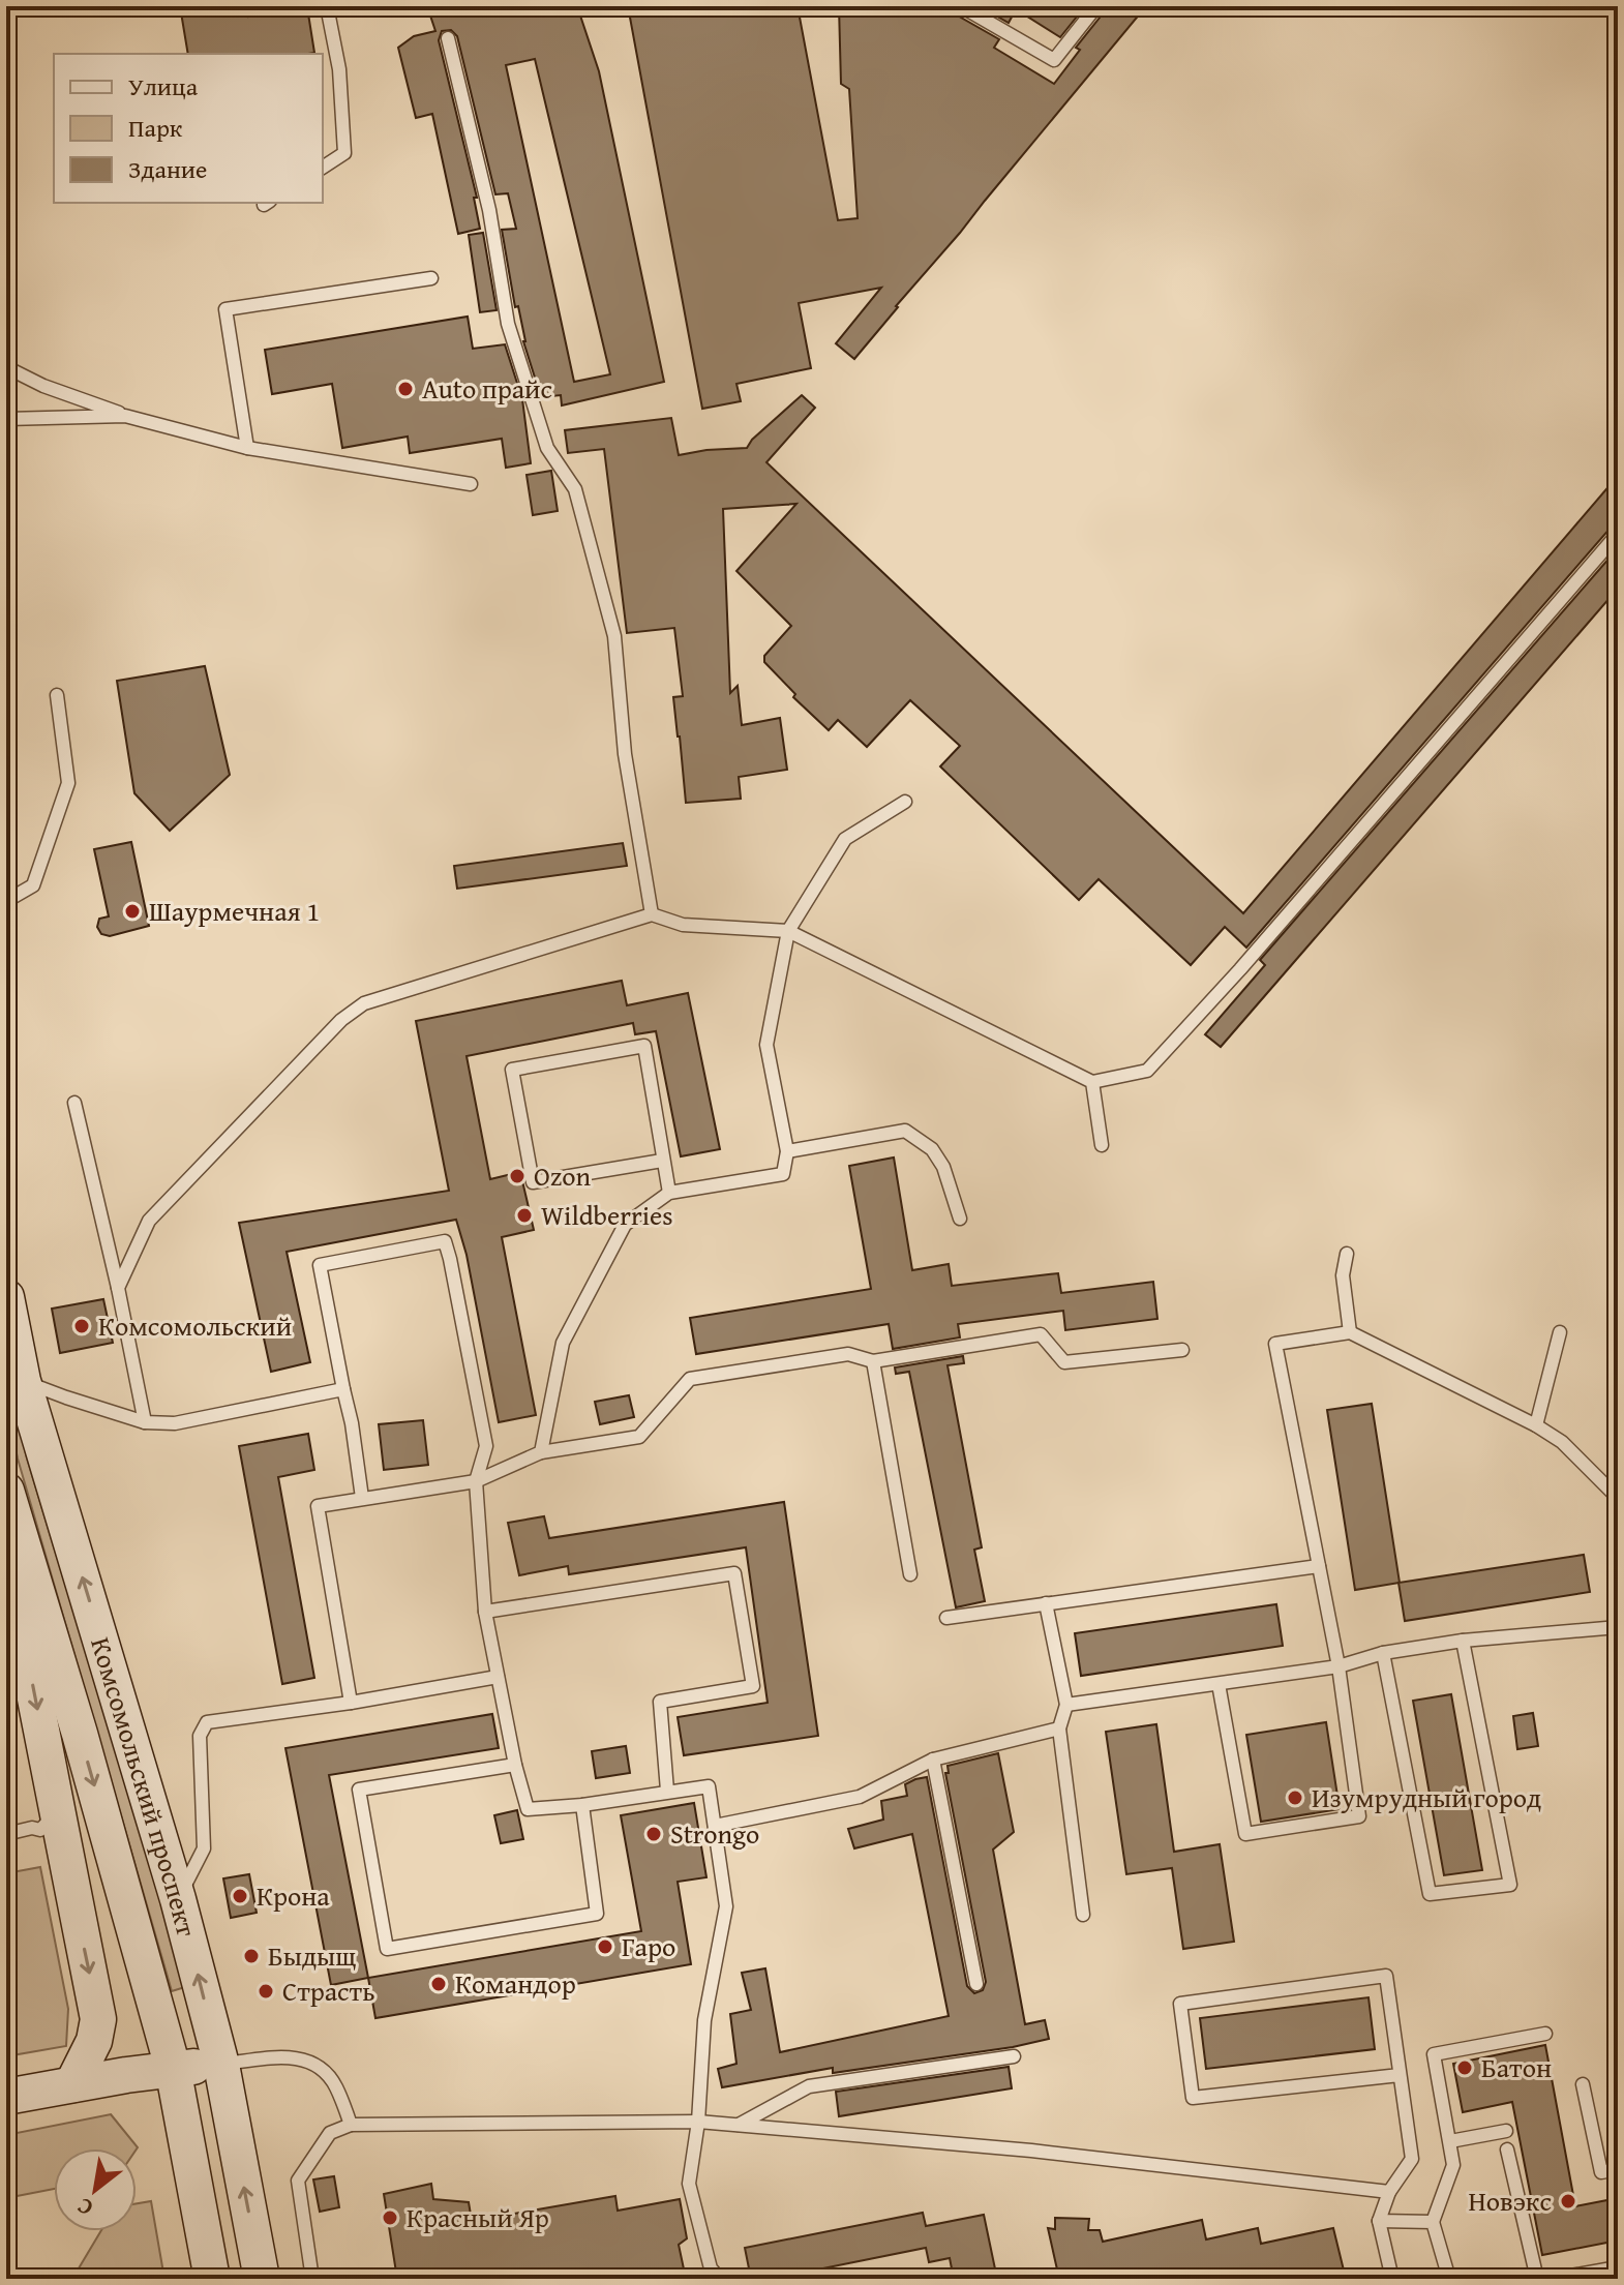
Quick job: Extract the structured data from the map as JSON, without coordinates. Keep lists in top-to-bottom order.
{
  "streets": {
    "main road": ["Комсомольский проспект"]
  },
  "places": [
    "Auto прайс",
    "Шаурмечная 1",
    "Ozon",
    "Wildberries",
    "Комсомольский",
    "Изумрудный город",
    "Strongo",
    "Крона",
    "Гаро",
    "Быдыщ",
    "Командор",
    "Страсть",
    "Батон",
    "Новэкс",
    "Красный Яр"
  ],
  "legend": ["Улица", "Парк", "Здание"],
  "north": "bottom left"
}
